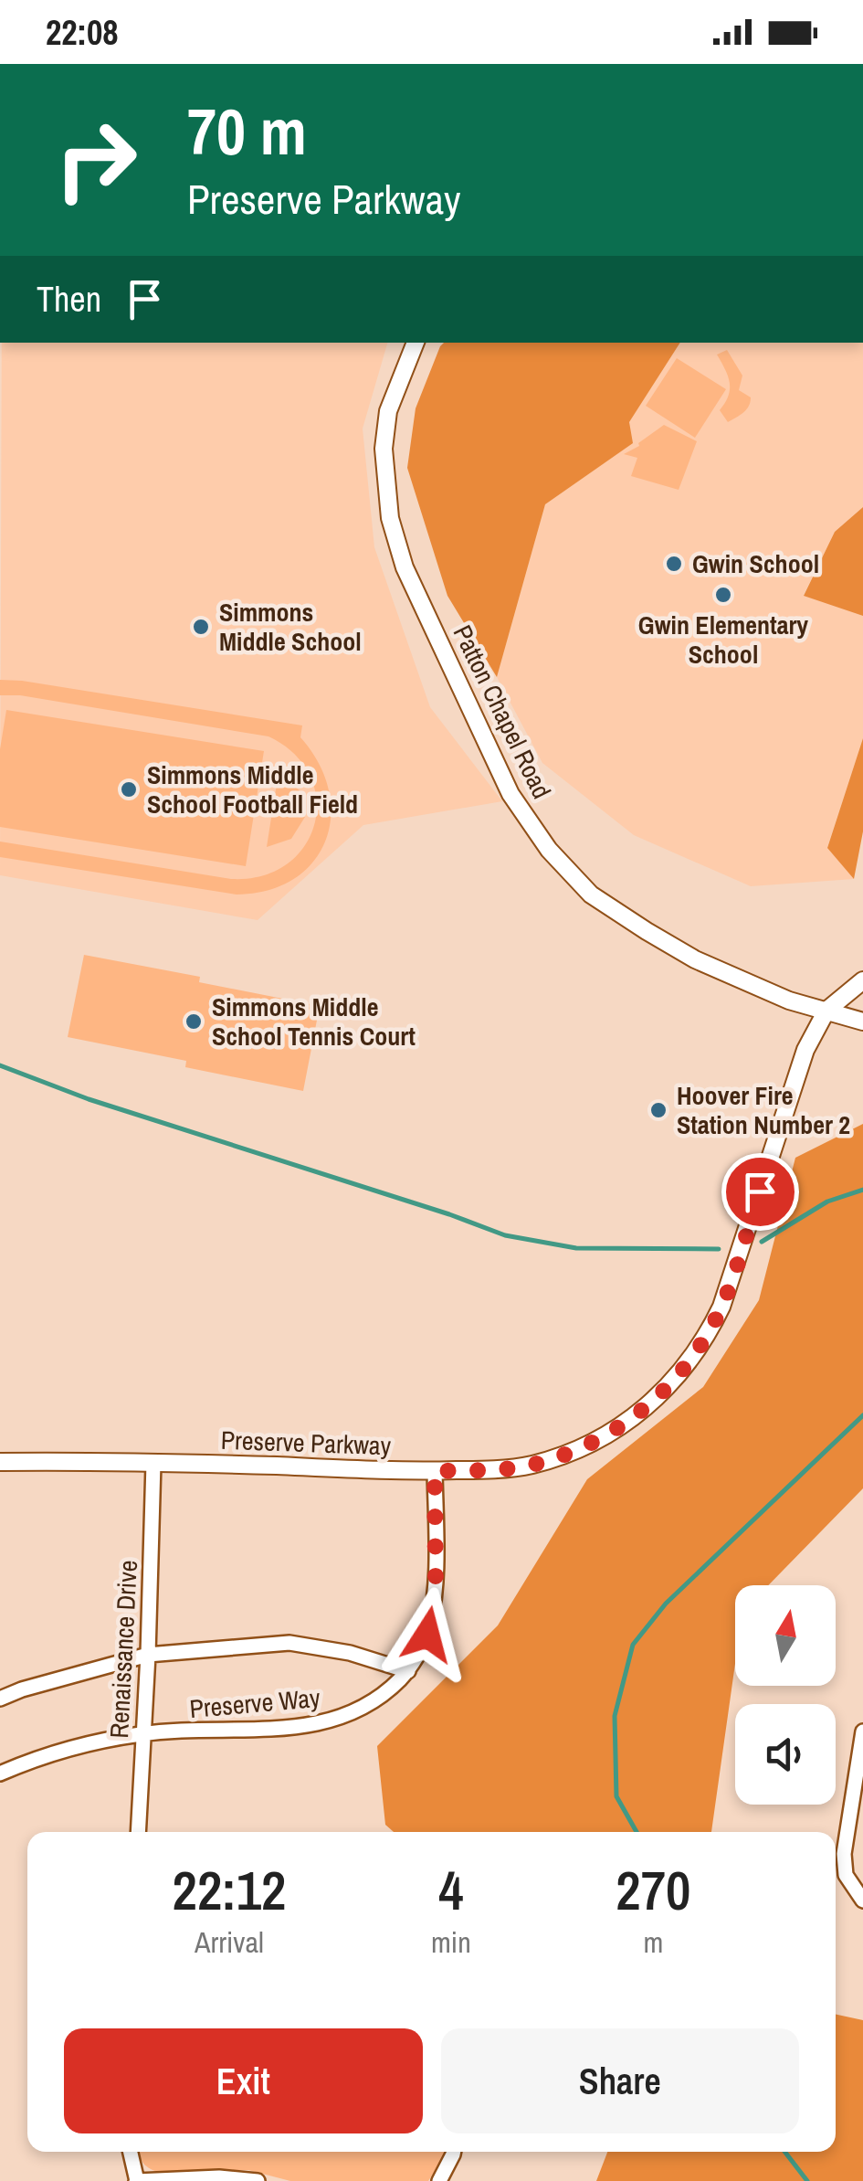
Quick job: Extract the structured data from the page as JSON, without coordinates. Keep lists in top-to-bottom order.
{
  "streets": {
    "street": [
      "Patton Chapel Road",
      "Preserve Parkway",
      "Renaissance Drive",
      "Preserve Way"
    ]
  },
  "crossings": [
    ["Patton Chapel Road", "Preserve Parkway"],
    ["Preserve Parkway", "Renaissance Drive"],
    ["Preserve Parkway", "Preserve Way"],
    ["Renaissance Drive", "Preserve Way"]
  ],
  "places": [
    "Gwin School",
    "Gwin Elementary School",
    "Simmons Middle School",
    "Simmons Middle School Football Field",
    "Simmons Middle School Tennis Court",
    "Hoover Fire Station Number 2"
  ],
  "north": "top",
  "page": {
    "status": "22:08",
    "turn": ["70 m", "Preserve Parkway"],
    "then": "Then",
    "eta": [
      "22:12",
      "Arrival",
      "4",
      "min",
      "270",
      "m"
    ],
    "buttons": ["Exit", "Share"]
  }
}
